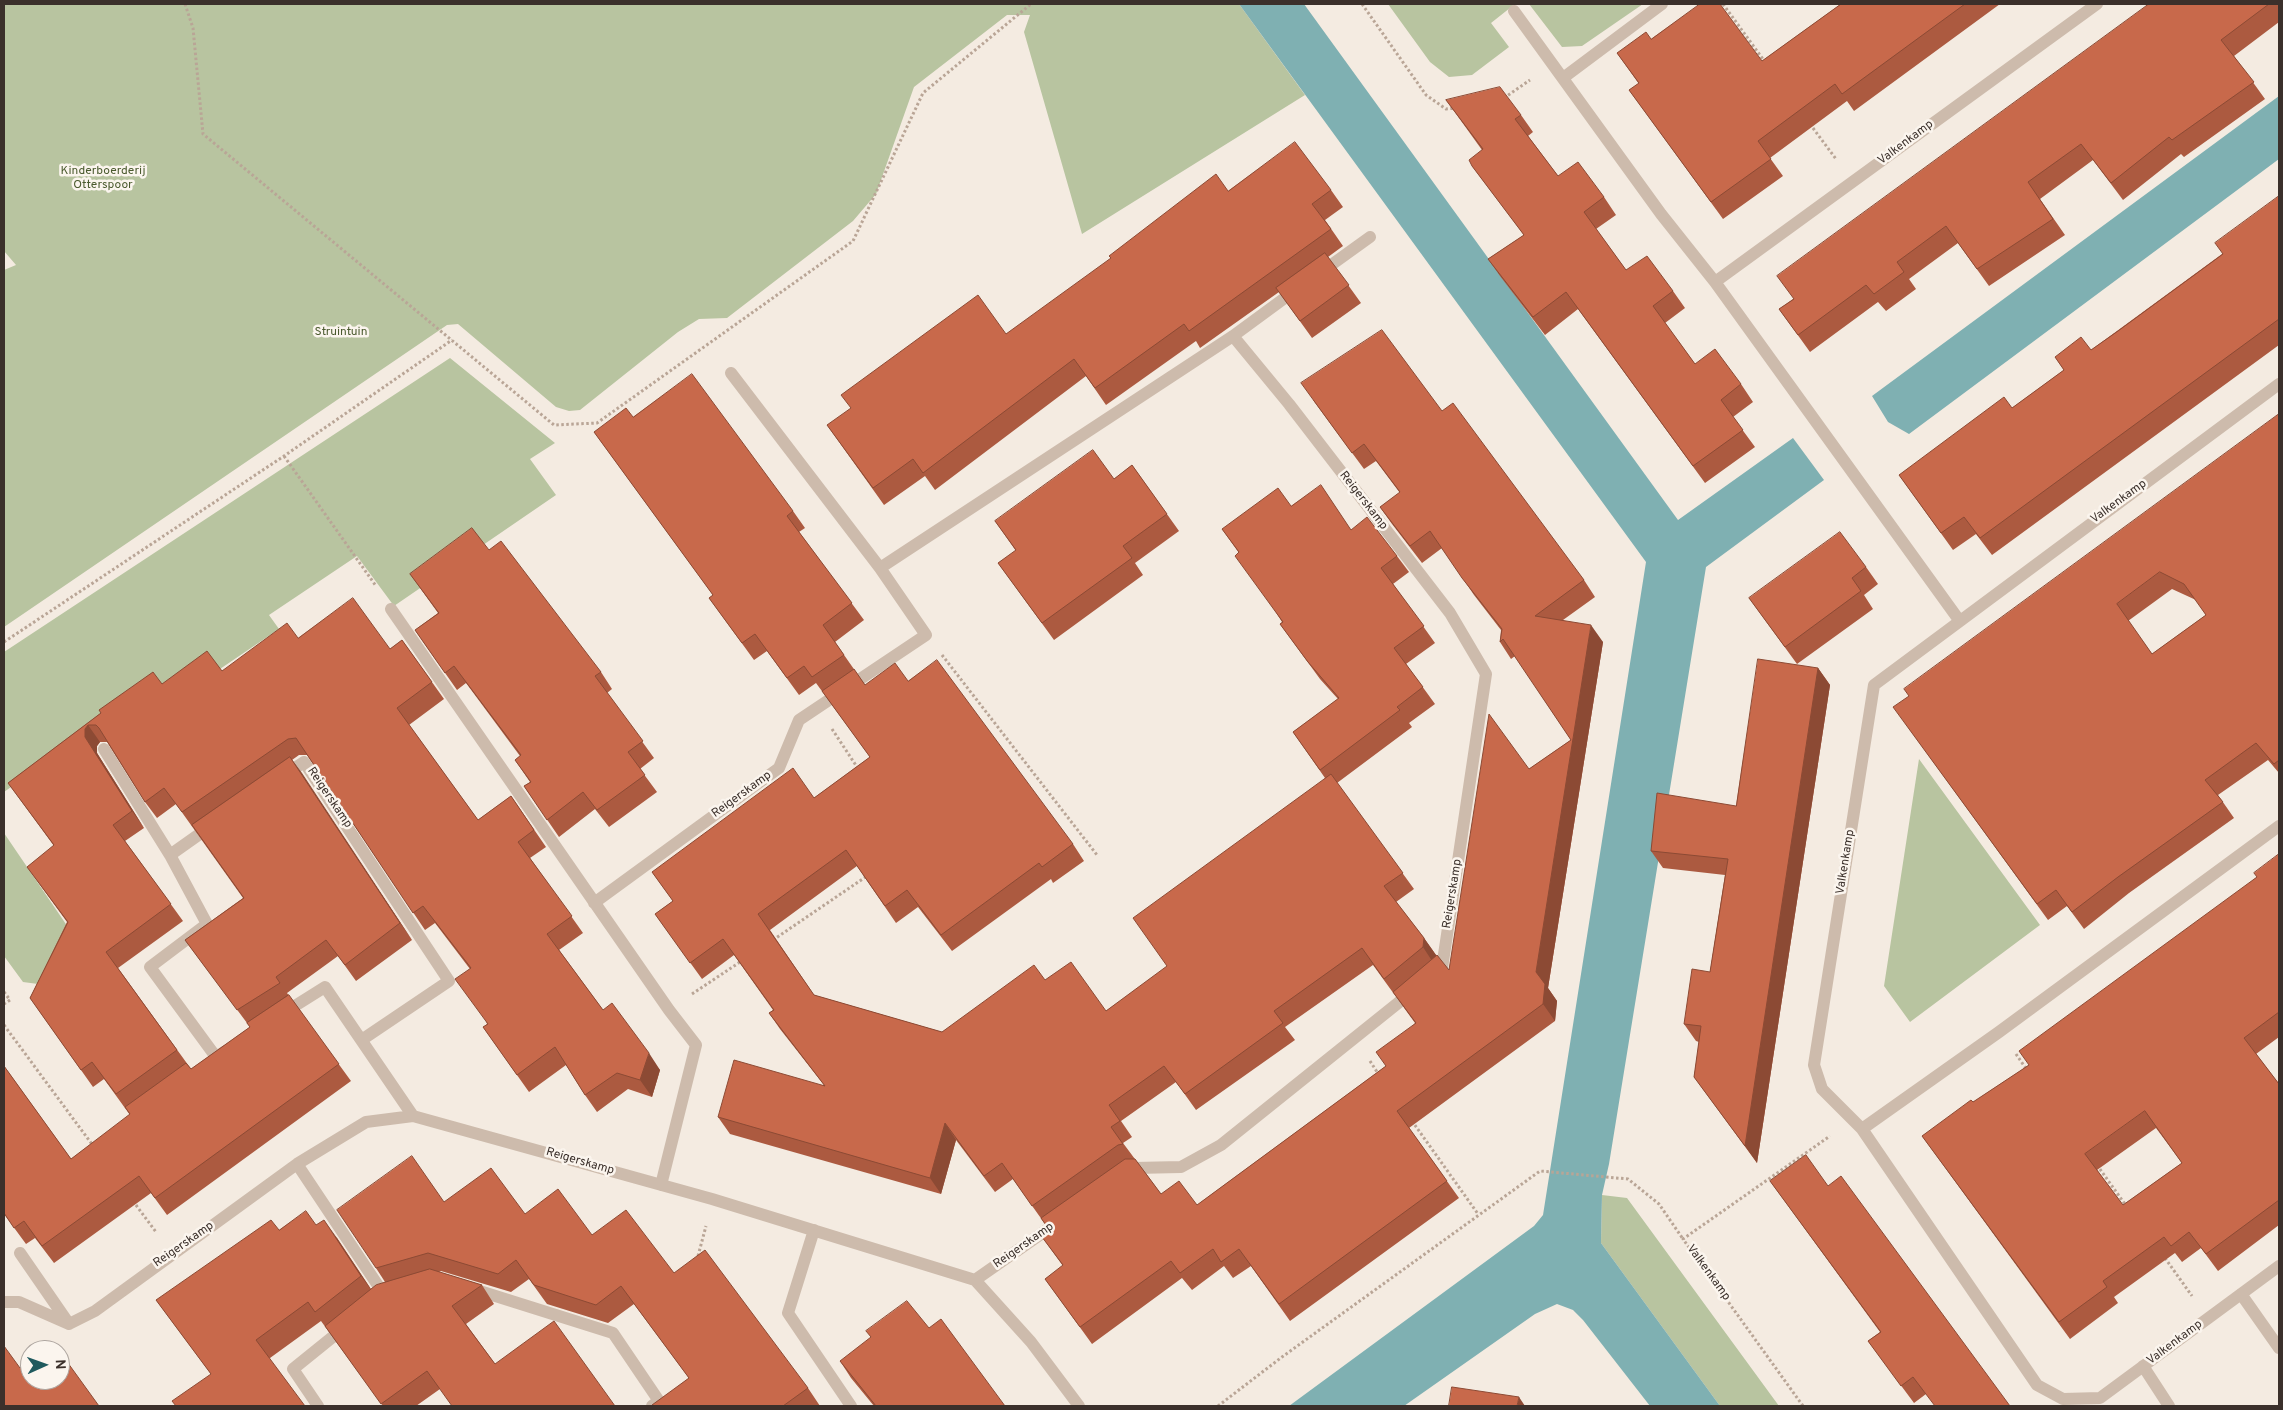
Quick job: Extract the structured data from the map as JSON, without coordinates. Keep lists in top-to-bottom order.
{
  "streets": {
    "street": ["Valkenkamp", "Reigerskamp"]
  },
  "parks": ["Kinderboerderij Otterspoor", "Struintuin"],
  "north": "right"
}
